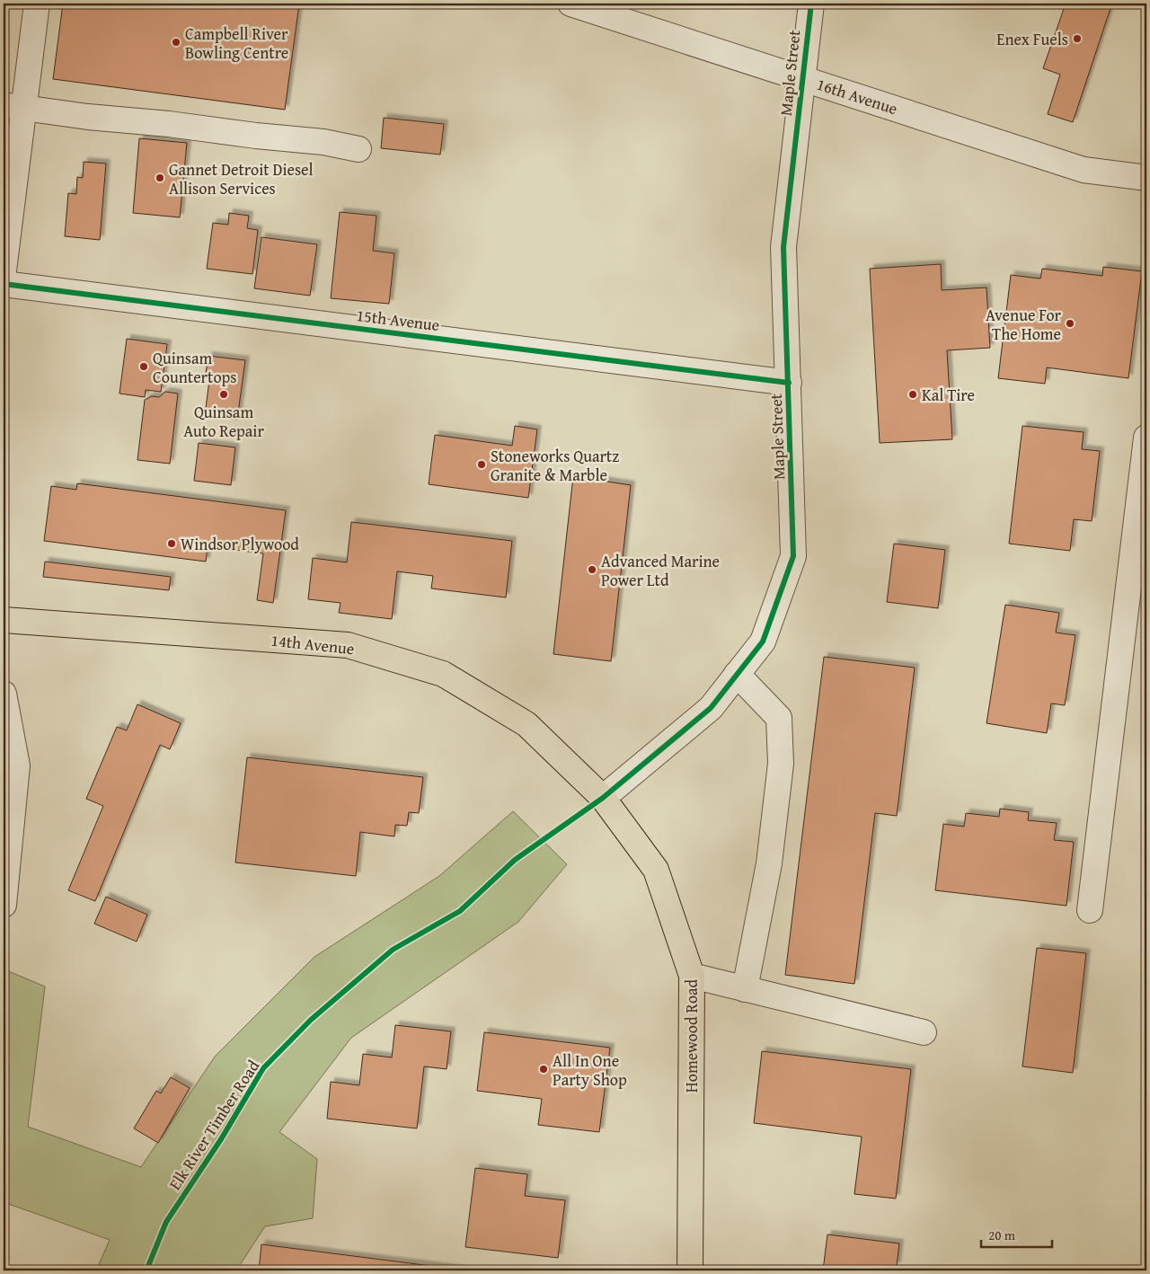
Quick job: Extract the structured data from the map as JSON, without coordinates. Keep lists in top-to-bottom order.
{
  "streets": {
    "main road": ["14th Avenue", "Homewood Road"],
    "street": ["Maple Street", "16th Avenue", "15th Avenue"],
    "cycle path": ["Elk River Timber Road"]
  },
  "crossings": [
    ["Maple Street", "16th Avenue"],
    ["Maple Street", "15th Avenue"],
    ["Maple Street", "14th Avenue"],
    ["Maple Street", "Homewood Road"],
    ["14th Avenue", "Homewood Road"]
  ],
  "places": [
    "Enex Fuels",
    "Campbell River Bowling Centre",
    "Gannet Detroit Diesel Allison Services",
    "Avenue For The Home",
    "Quinsam Countertops",
    "Quinsam Auto Repair",
    "Kal Tire",
    "Stoneworks Quartz Granite & Marble",
    "Windsor Plywood",
    "Advanced Marine Power Ltd",
    "All In One Party Shop"
  ],
  "scale_bar": "20 m"
}
